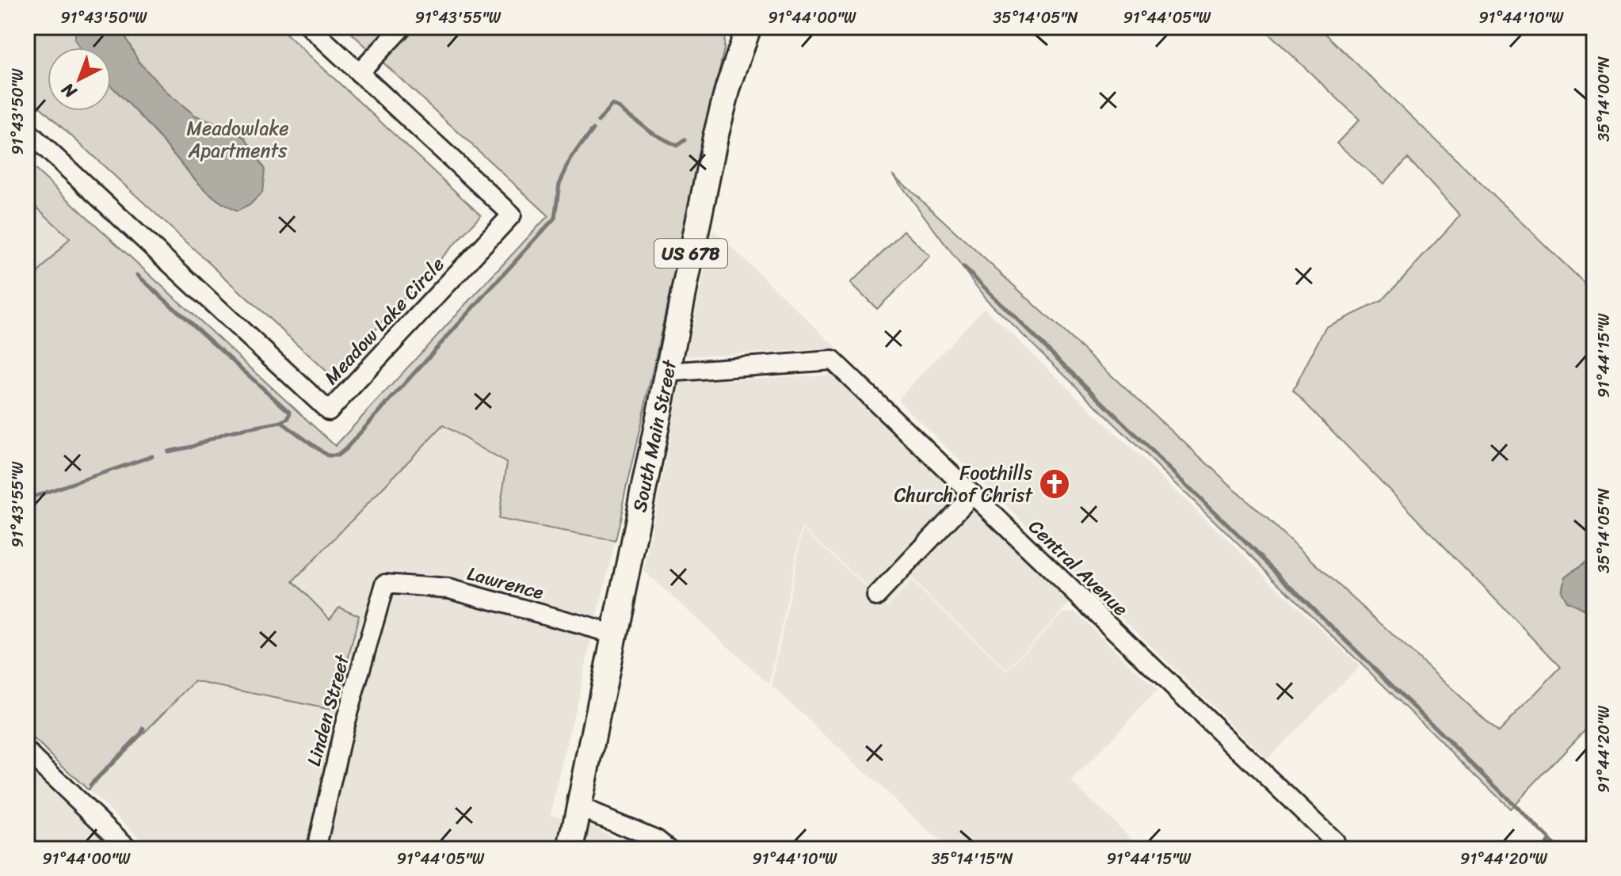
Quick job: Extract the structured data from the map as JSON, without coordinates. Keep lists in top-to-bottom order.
{
  "streets": {
    "main road": ["US 67B", "South Main Street"],
    "street": [
      "Meadow Lake Circle",
      "Central Avenue",
      "Lawrence",
      "Linden Street"
    ]
  },
  "crossings": [
    ["South Main Street", "Central Avenue"],
    ["South Main Street", "Lawrence"],
    ["Lawrence", "Linden Street"]
  ],
  "parks": ["Meadowlake Apartments"],
  "places": {
    "church": ["Foothills Church of Christ"]
  },
  "north": "bottom left",
  "coordinates": [
    "91°43'50\"W",
    "91°43'55\"W",
    "91°44'00\"W",
    "35°14'05\"N",
    "91°44'05\"W",
    "91°44'10\"W",
    "35°14'00\"N",
    "91°44'15\"W",
    "91°44'20\"W",
    "35°14'15\"N"
  ]
}
